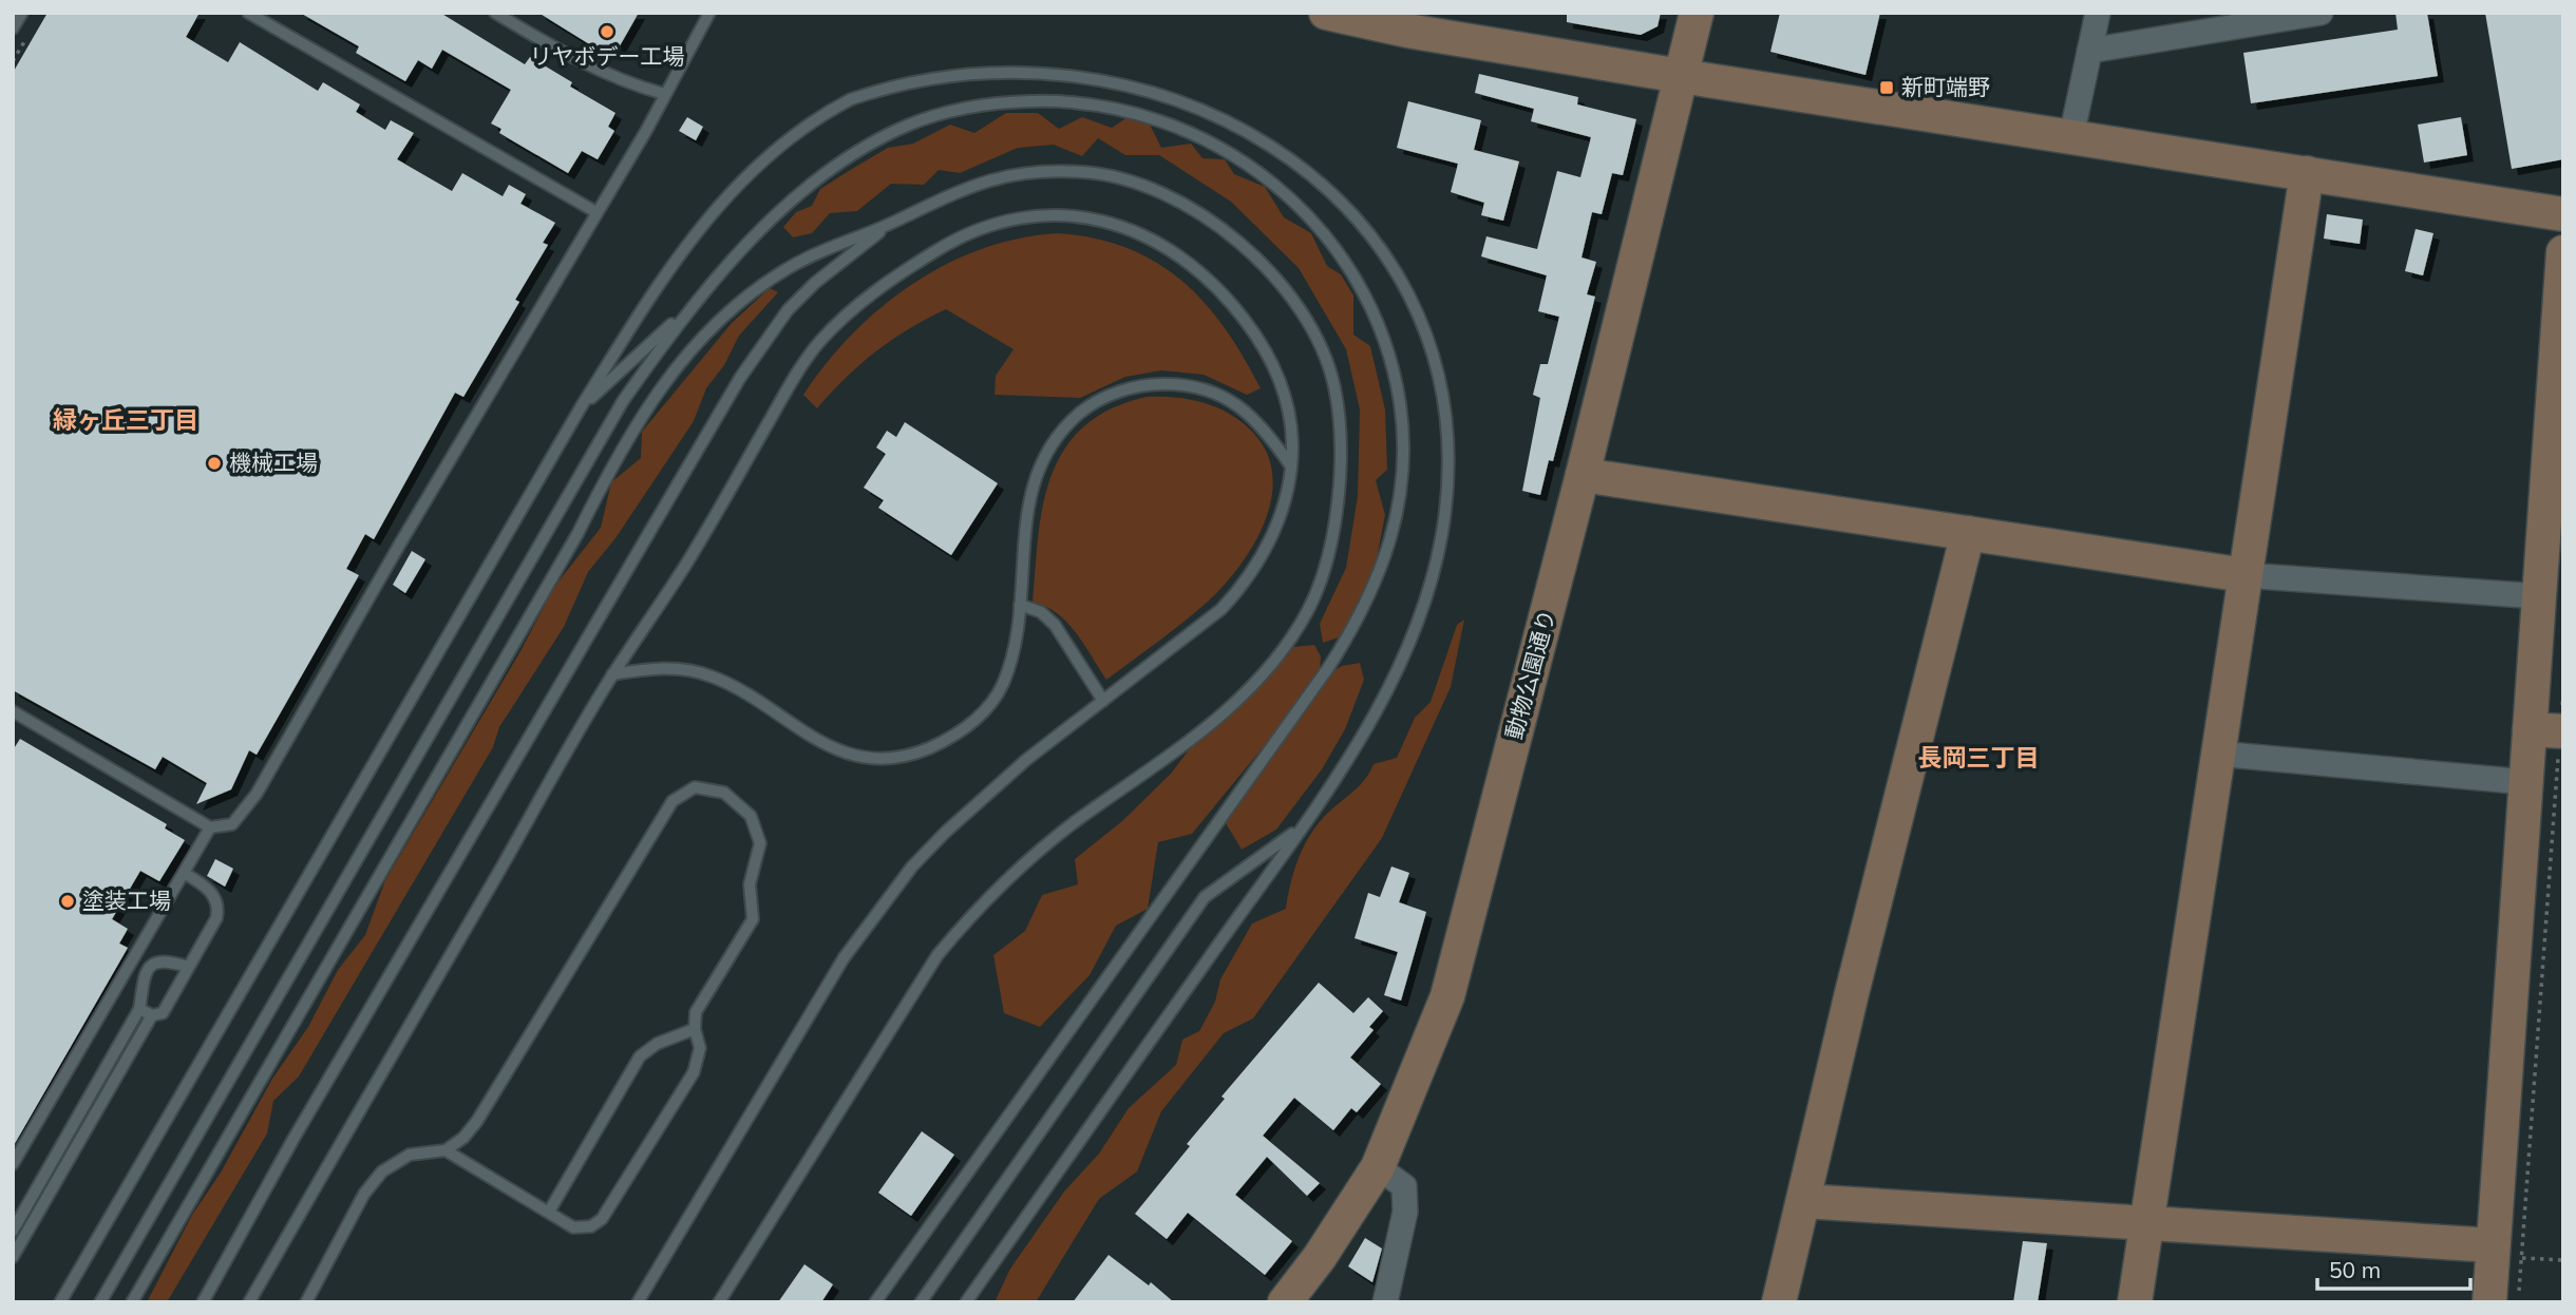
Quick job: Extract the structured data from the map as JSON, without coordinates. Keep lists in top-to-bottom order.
{
  "streets": {
    "street": ["動物公園通り"]
  },
  "districts": ["緑ヶ丘三丁目", "長岡三丁目"],
  "places": {
    "other": ["リヤボデー工場", "機械工場", "塗装工場"],
    "transit": ["新町端野"]
  },
  "scale_bar": "50 m"
}
